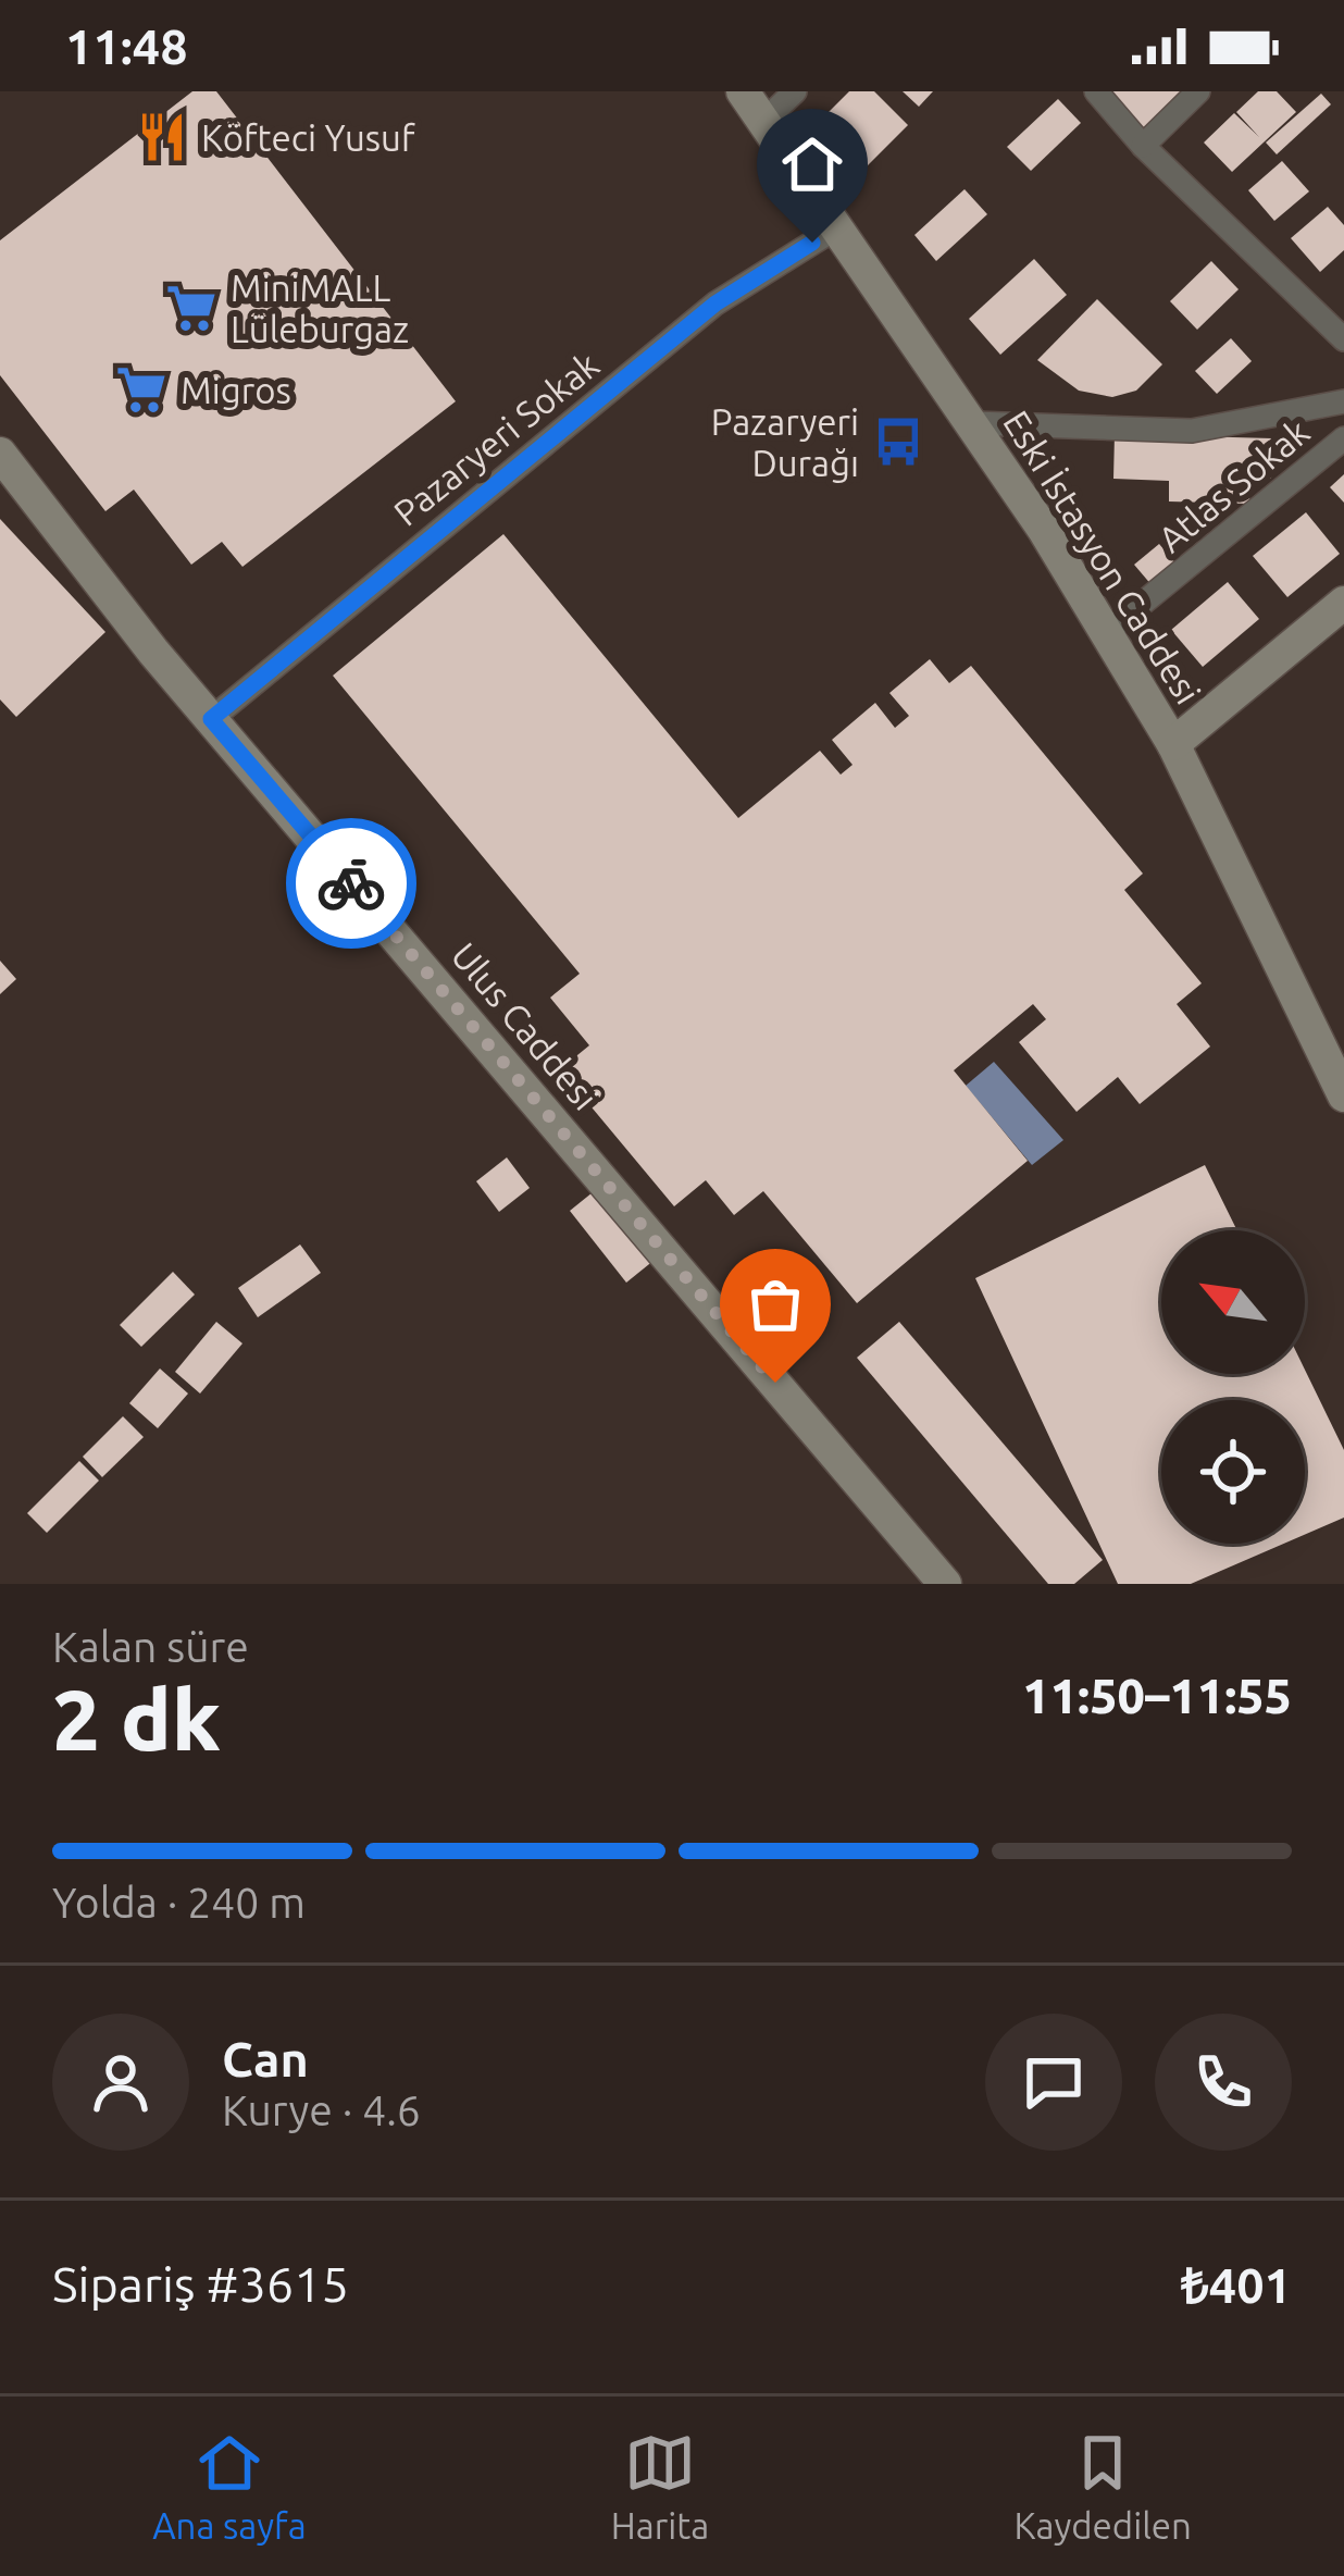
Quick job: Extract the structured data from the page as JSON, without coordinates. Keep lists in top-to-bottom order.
{
  "streets": {
    "street": [
      "Pazaryeri Sokak",
      "Atlas Sokak",
      "Eski İstasyon Caddesi",
      "Ulus Caddesi"
    ]
  },
  "crossings": [
    ["Pazaryeri Sokak", "Eski İstasyon Caddesi"],
    ["Pazaryeri Sokak", "Ulus Caddesi"],
    ["Atlas Sokak", "Eski İstasyon Caddesi"]
  ],
  "places": {
    "restaurant": ["Köfteci Yusuf"],
    "supermarket": ["MiniMALL Lüleburgaz", "Migros"],
    "bus stop": ["Pazaryeri Durağı"]
  },
  "north": "top left",
  "page": {
    "status": "11:48",
    "heading": ["2 dk", "Kalan süre", "11:50–11:55"],
    "panel": [
      "Can",
      "Kurye · 4.6",
      "Sipariş #3615",
      "₺401"
    ],
    "bar": "Yolda · 240 m",
    "tabs": ["Ana sayfa", "Harita", "Kaydedilen"]
  }
}
